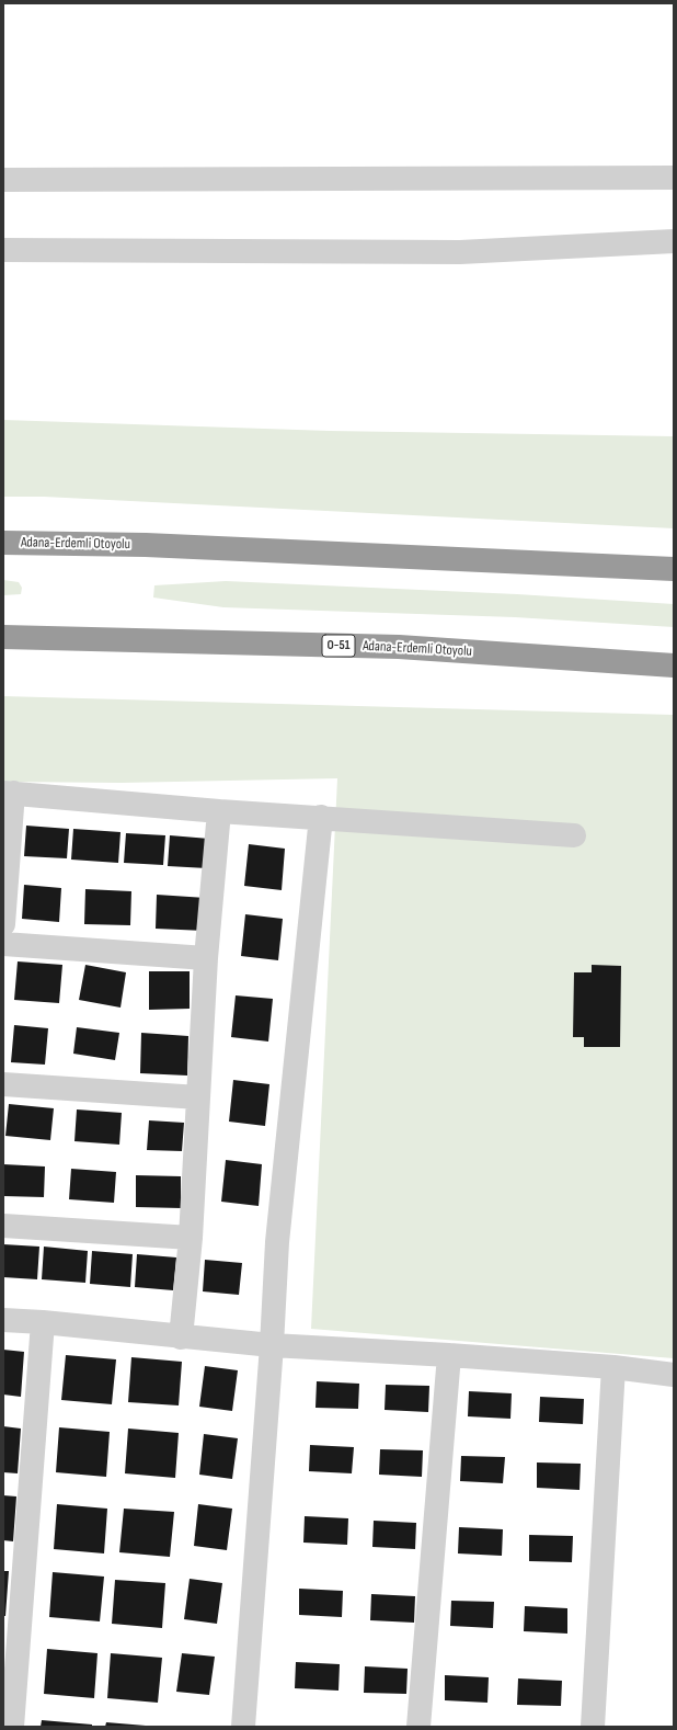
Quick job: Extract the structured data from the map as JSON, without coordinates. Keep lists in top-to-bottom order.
{
  "streets": {
    "highway": ["Adana-Erdemli Otoyolu", "O-51"]
  }
}
